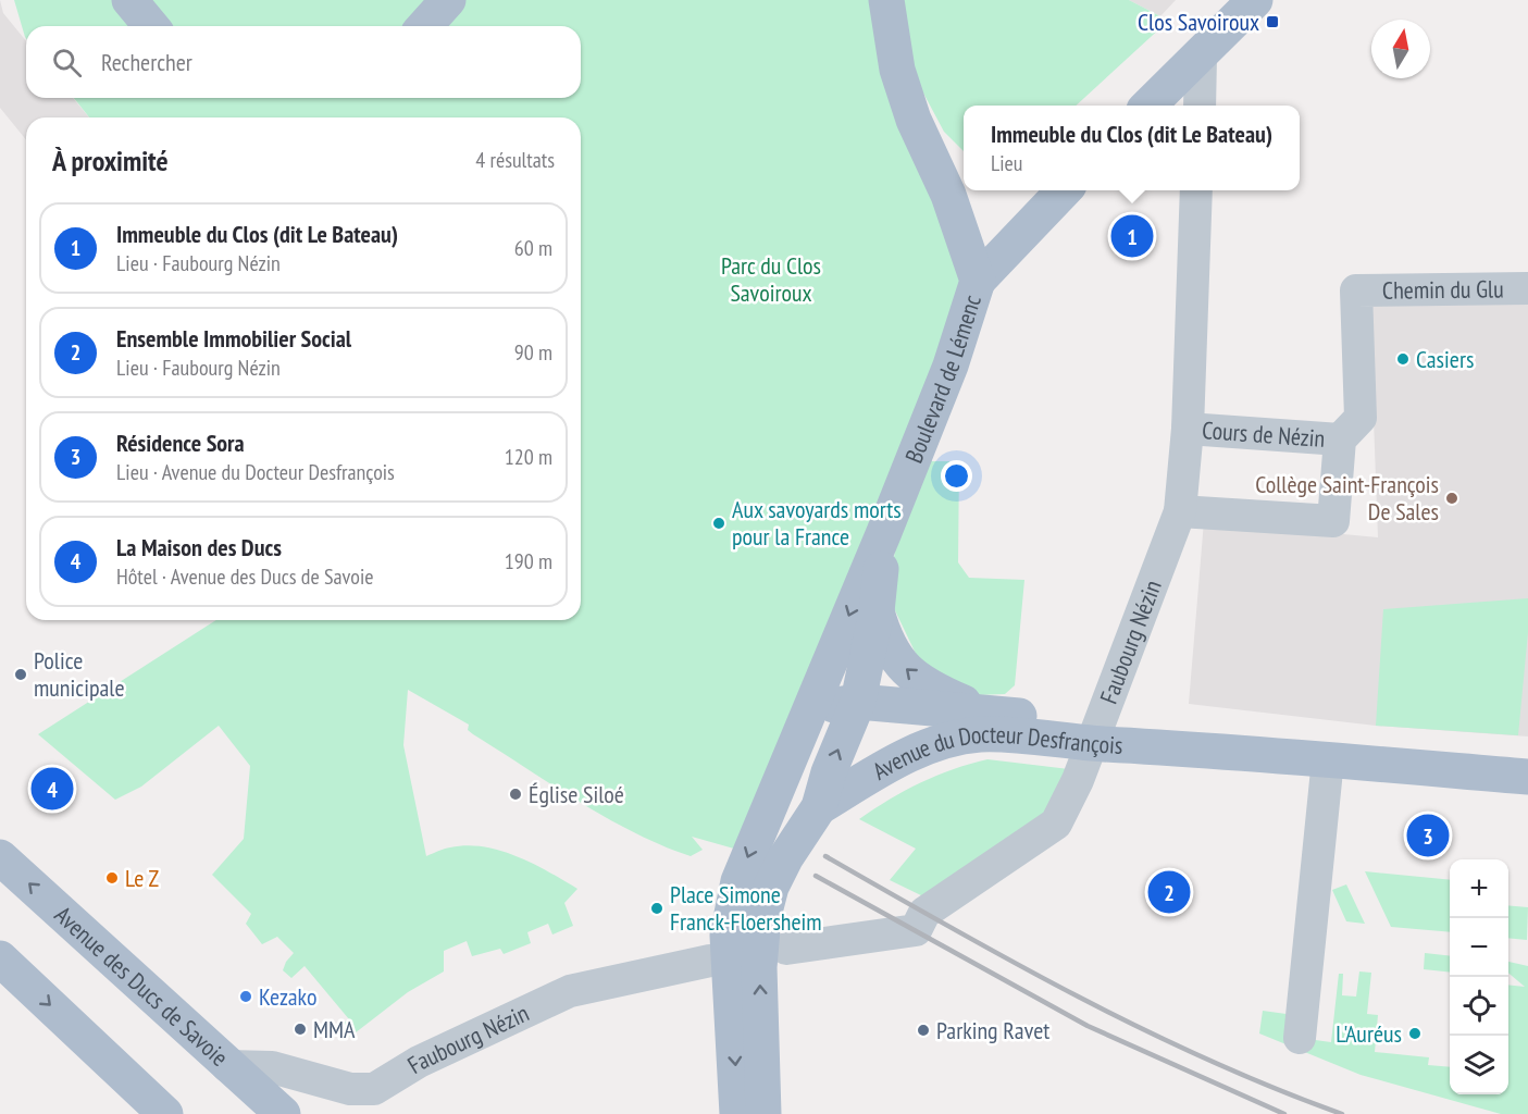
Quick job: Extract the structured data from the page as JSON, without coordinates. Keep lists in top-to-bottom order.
{
  "streets": {
    "main road": ["Boulevard de Lémenc", "Avenue du Docteur Desfrançois", "Avenue des Ducs de Savoie"],
    "street": ["Chemin du Glu", "Cours de Nézin", "Faubourg Nézin"]
  },
  "crossings": [
    ["Chemin du Glu", "Cours de Nézin"],
    ["Boulevard de Lémenc", "Avenue du Docteur Desfrançois"],
    ["Cours de Nézin", "Faubourg Nézin"],
    ["Faubourg Nézin", "Avenue des Ducs de Savoie"]
  ],
  "parks": ["Parc du Clos Savoiroux"],
  "places": {
    "transit": ["Clos Savoiroux"],
    "other": [
      "Casiers",
      "Collège Saint-François De Sales",
      "Aux savoyards morts pour la France",
      "Police municipale",
      "Église Siloé",
      "Le Z",
      "Place Simone Franck-Floersheim",
      "Kezako",
      "MMA",
      "Parking Ravet",
      "L'Auréus"
    ]
  },
  "north": "top",
  "page": {
    "search": "Rechercher",
    "popup": ["Immeuble du Clos (dit Le Bateau)", "Lieu"],
    "heading": ["À proximité", "4 résultats"],
    "list": [
      {
        "mark": "1",
        "name": "Immeuble du Clos (dit Le Bateau)",
        "note": "Lieu · Faubourg Nézin",
        "value": "60 m"
      },
      {
        "mark": "2",
        "name": "Ensemble Immobilier Social",
        "note": "Lieu · Faubourg Nézin",
        "value": "90 m"
      },
      {
        "mark": "3",
        "name": "Résidence Sora",
        "note": "Lieu · Avenue du Docteur Desfrançois",
        "value": "120 m"
      },
      {
        "mark": "4",
        "name": "La Maison des Ducs",
        "note": "Hôtel · Avenue des Ducs de Savoie",
        "value": "190 m"
      }
    ],
    "pins": [
      "1",
      "4",
      "3",
      "2"
    ],
    "map_buttons": ["+", "−"]
  }
}
